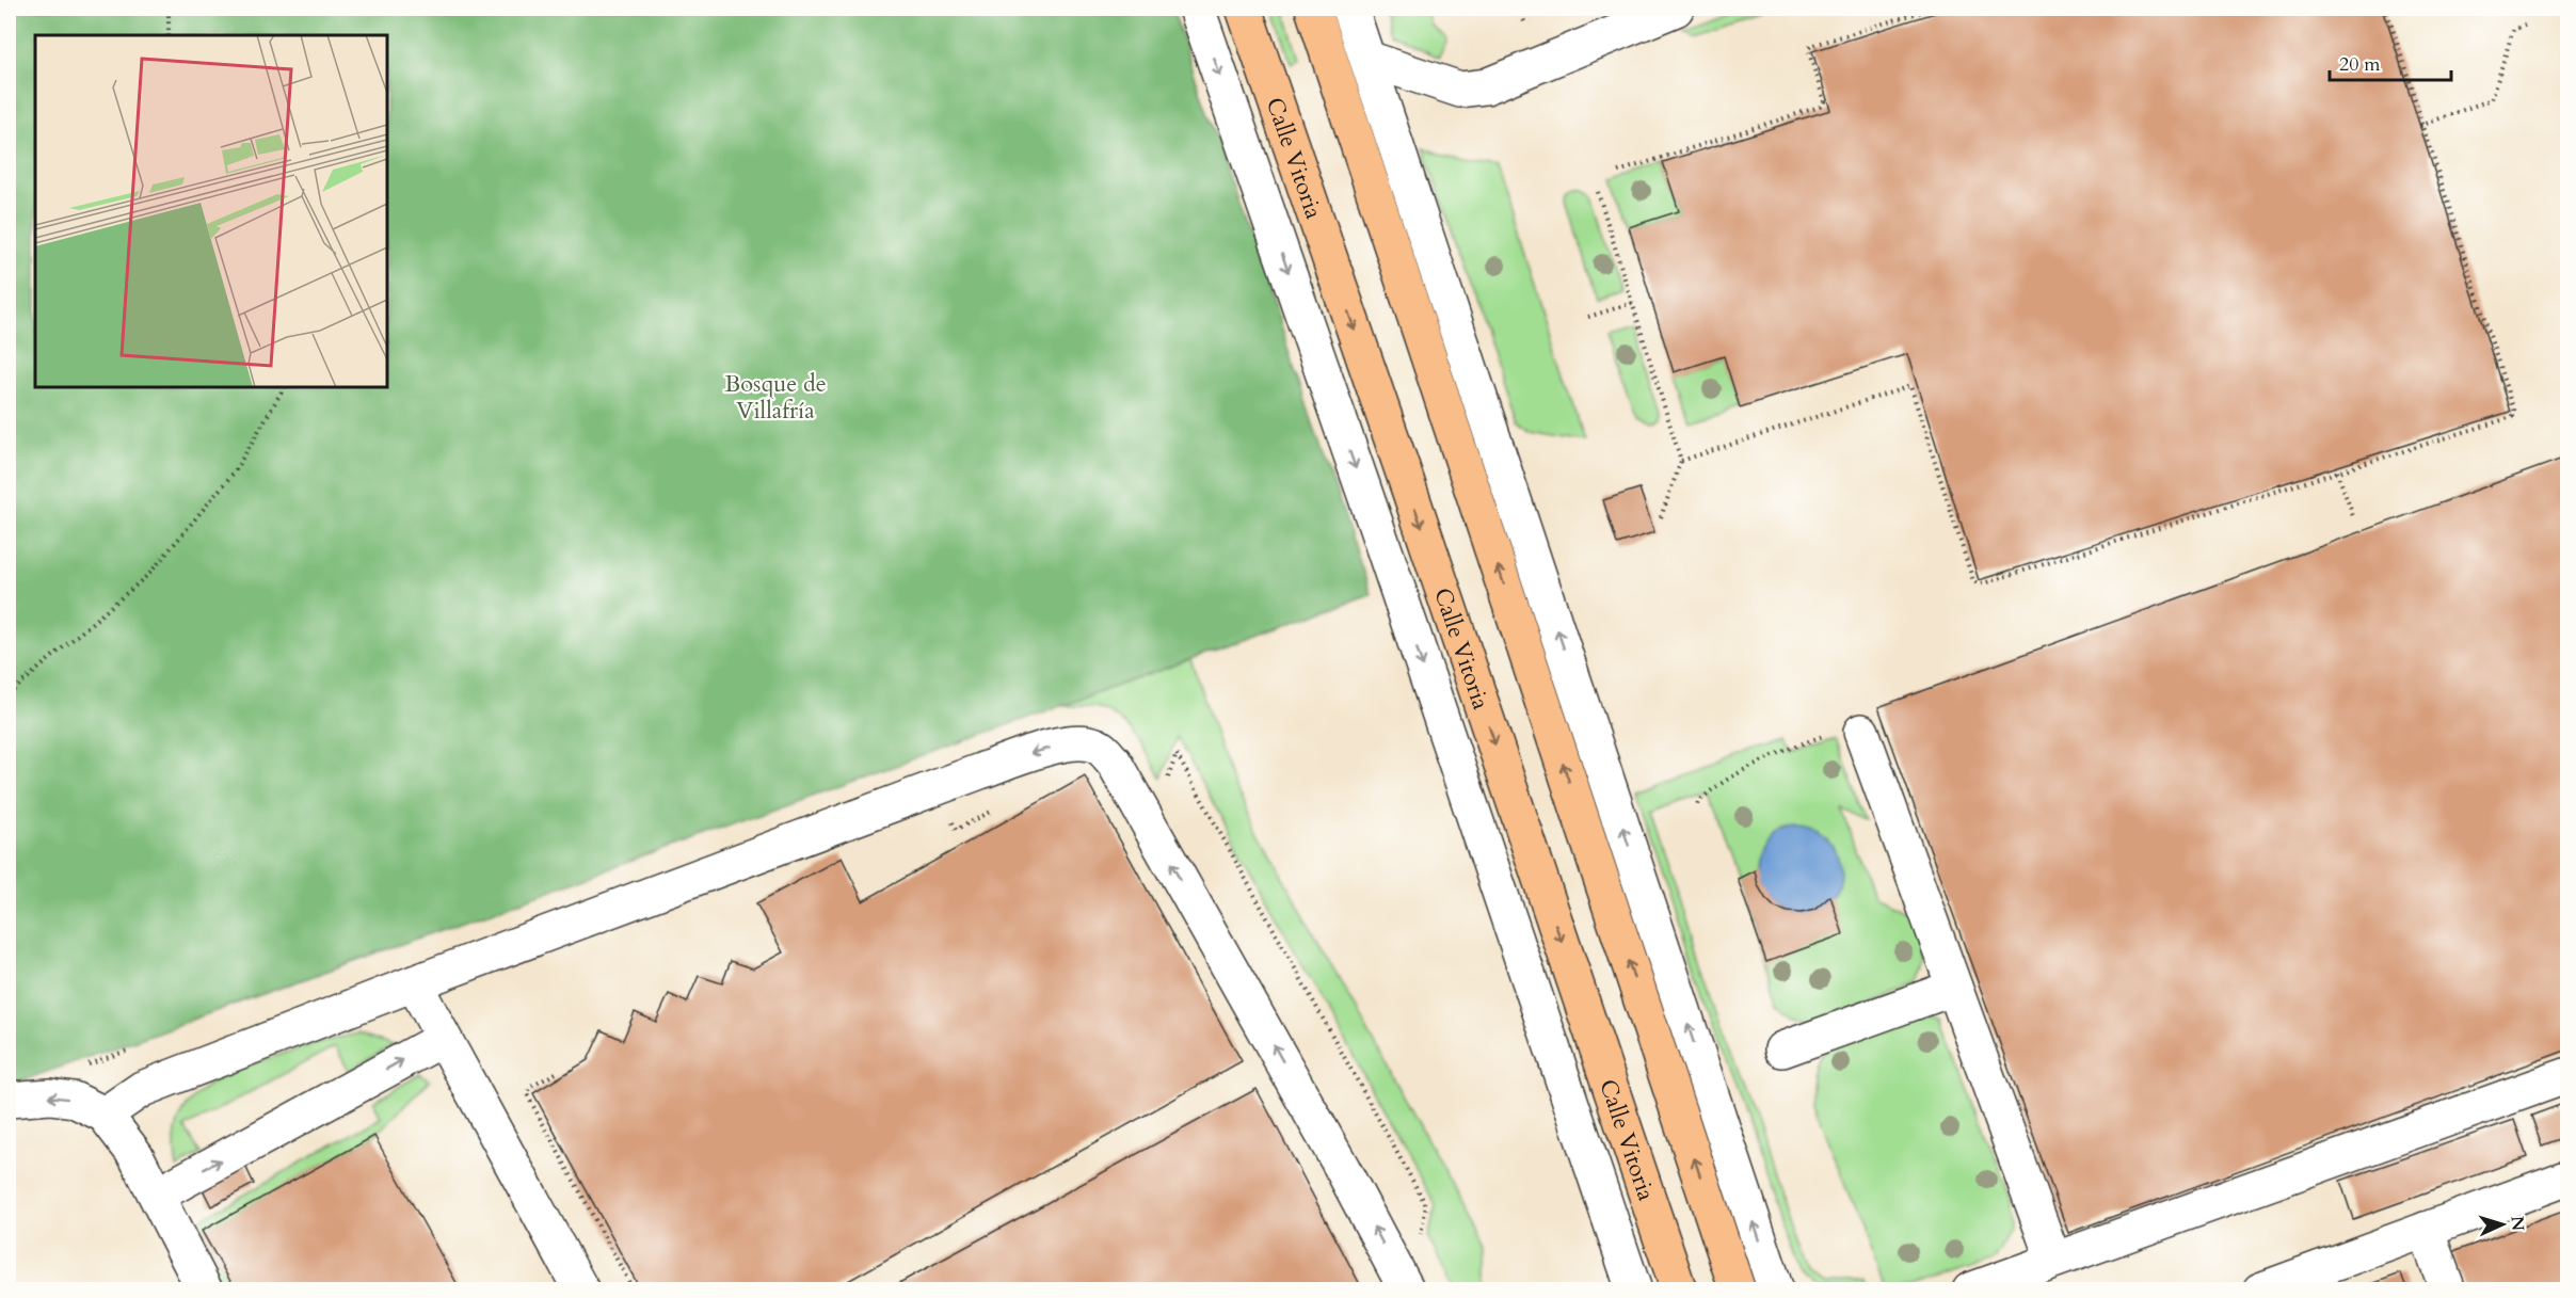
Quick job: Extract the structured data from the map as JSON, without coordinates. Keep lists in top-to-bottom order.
{
  "streets": {
    "highway": ["Calle Vitoria"]
  },
  "parks": ["Bosque de Villafría"],
  "scale_bar": "20 m",
  "north": "right"
}
